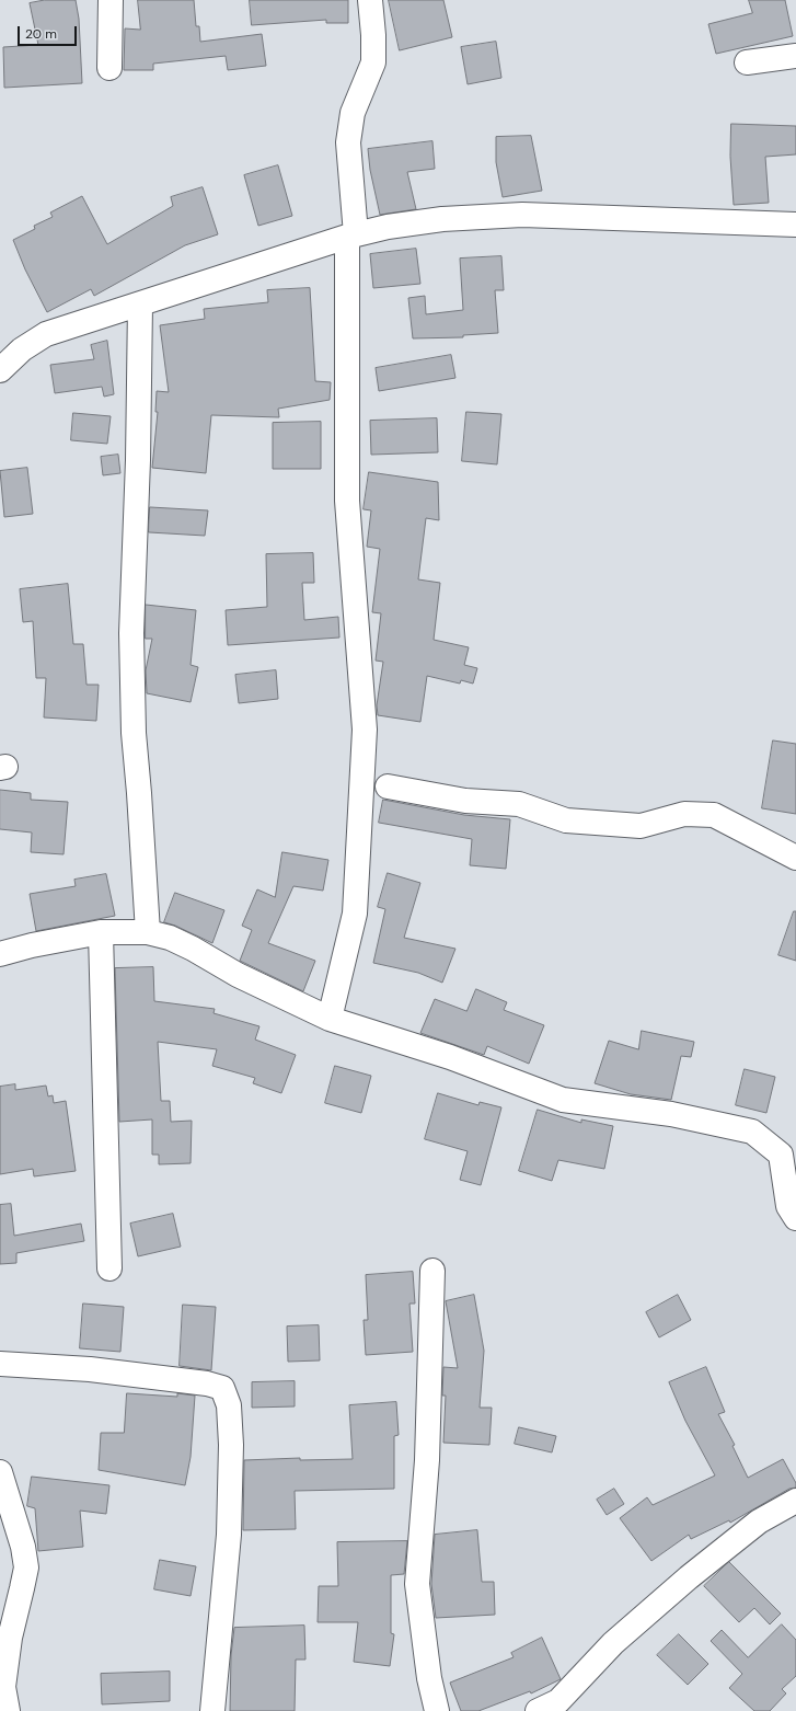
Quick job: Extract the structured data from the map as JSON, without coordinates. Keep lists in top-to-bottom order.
{
  "scale_bar": "20 m"
}
